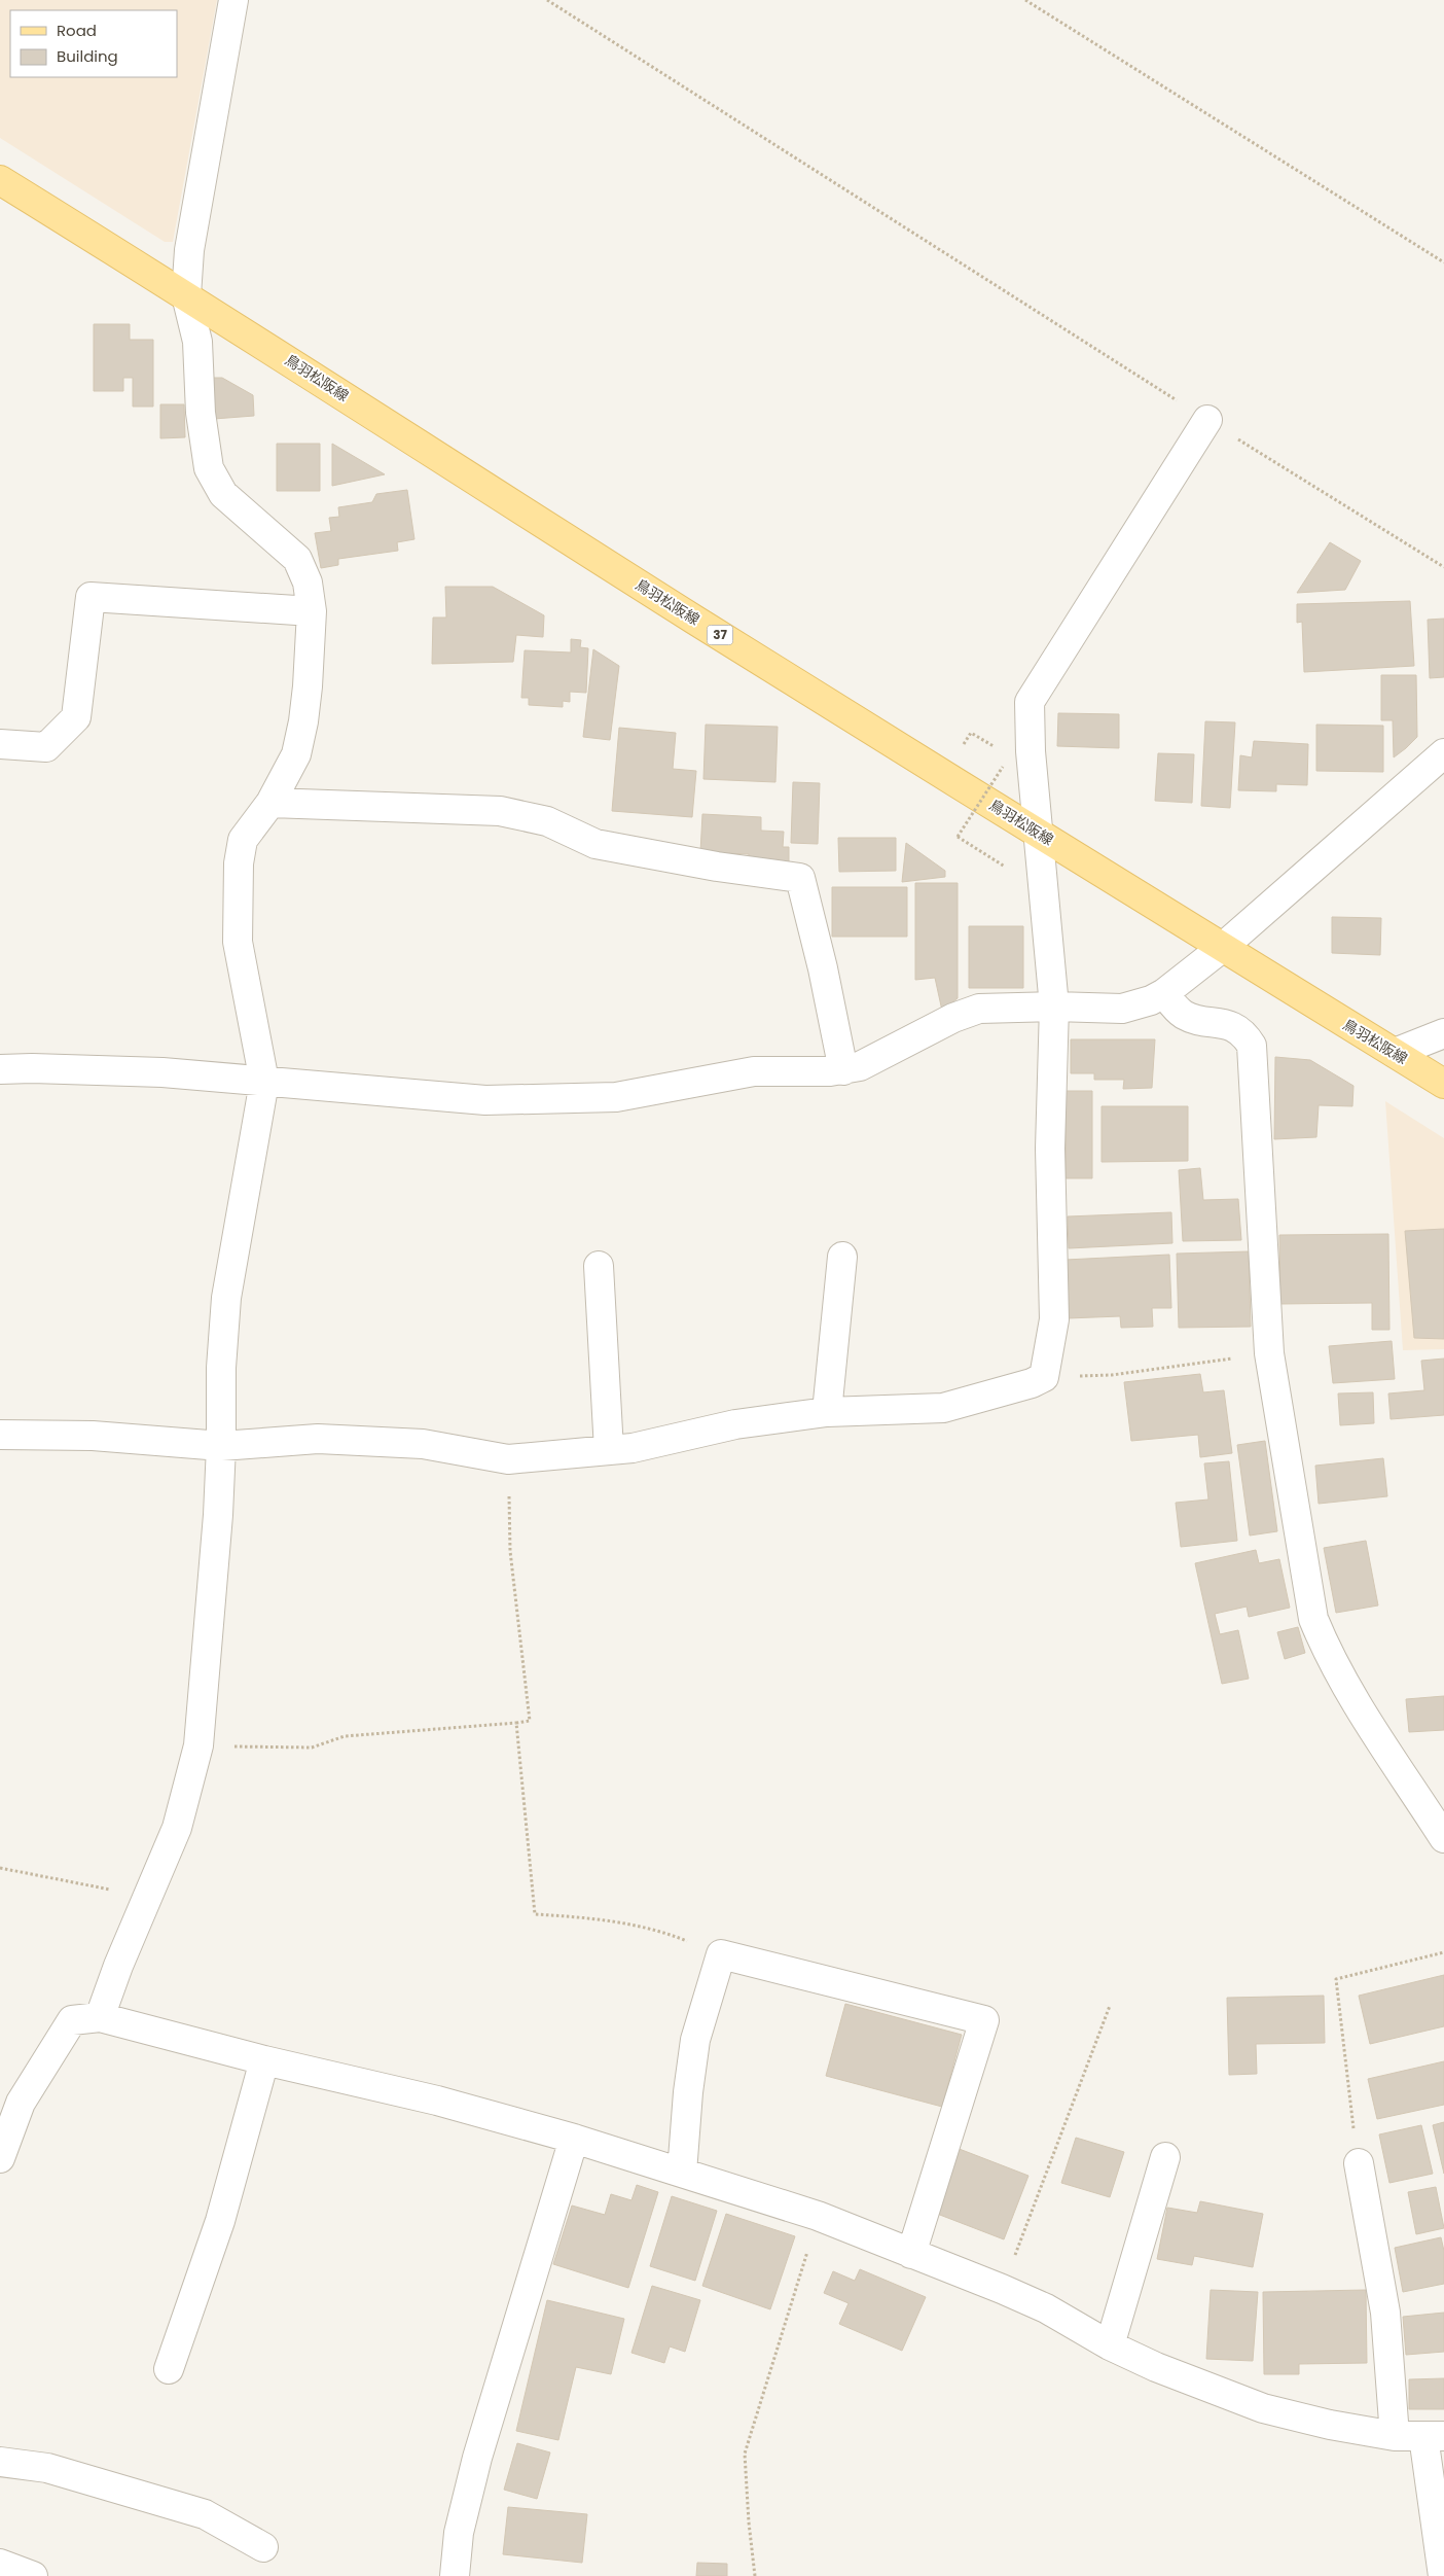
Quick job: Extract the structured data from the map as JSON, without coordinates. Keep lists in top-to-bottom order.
{
  "streets": {
    "main road": ["鳥羽松阪線", "37"]
  },
  "legend": ["Road", "Building"]
}
